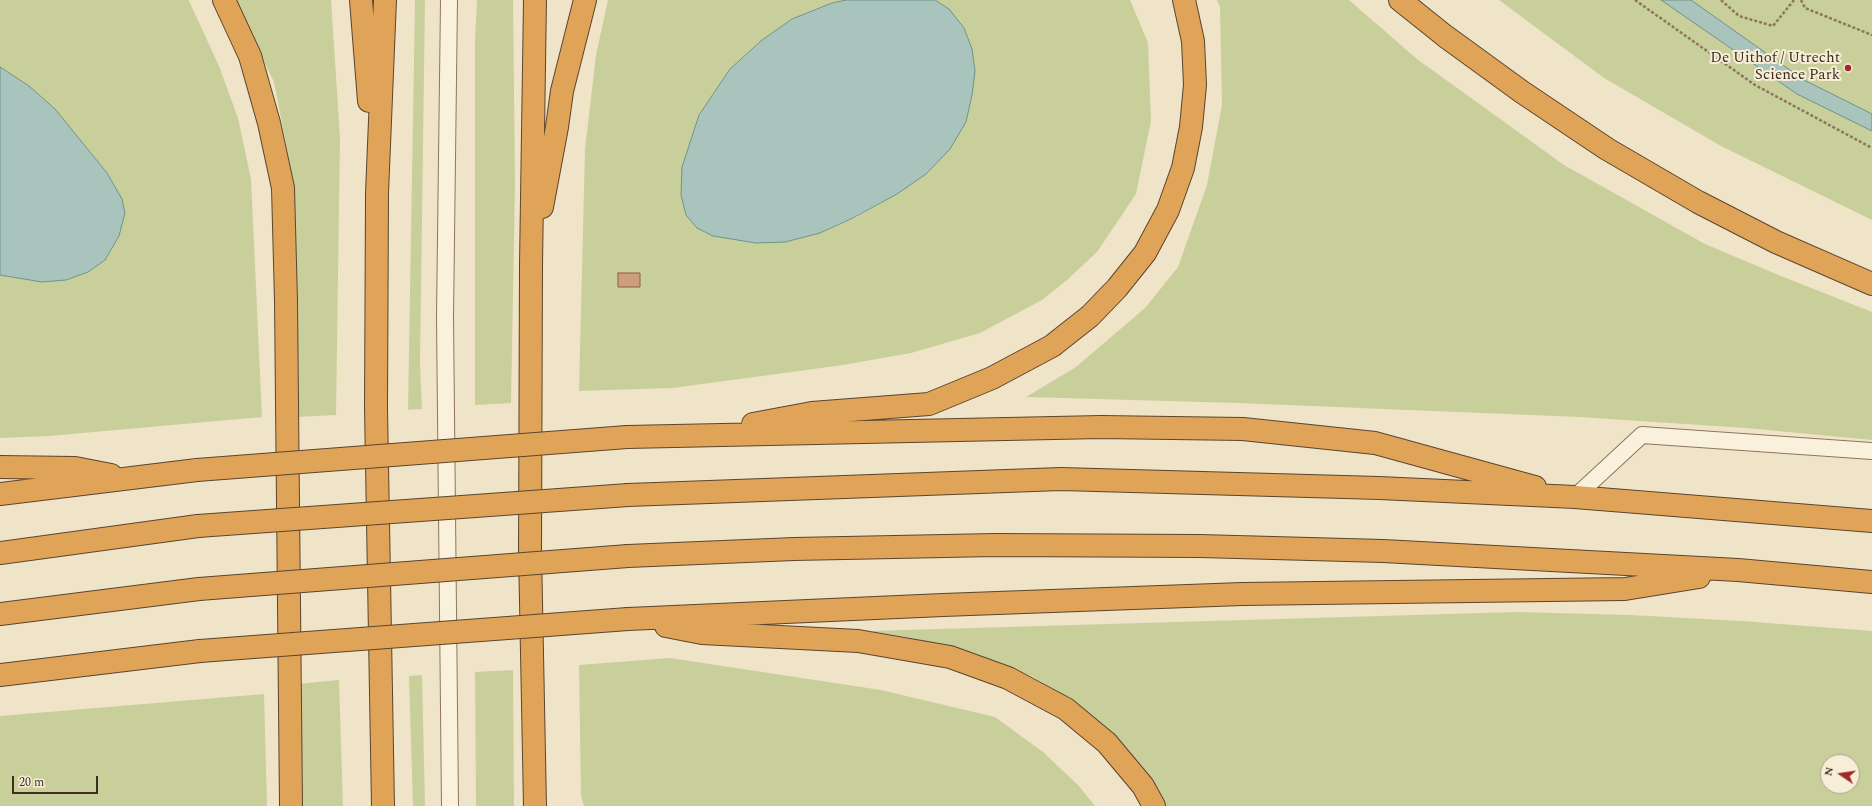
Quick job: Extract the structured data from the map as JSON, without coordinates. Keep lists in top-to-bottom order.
{
  "places": ["De Uithof / Utrecht Science Park"],
  "scale_bar": "20 m",
  "north": "left"
}
